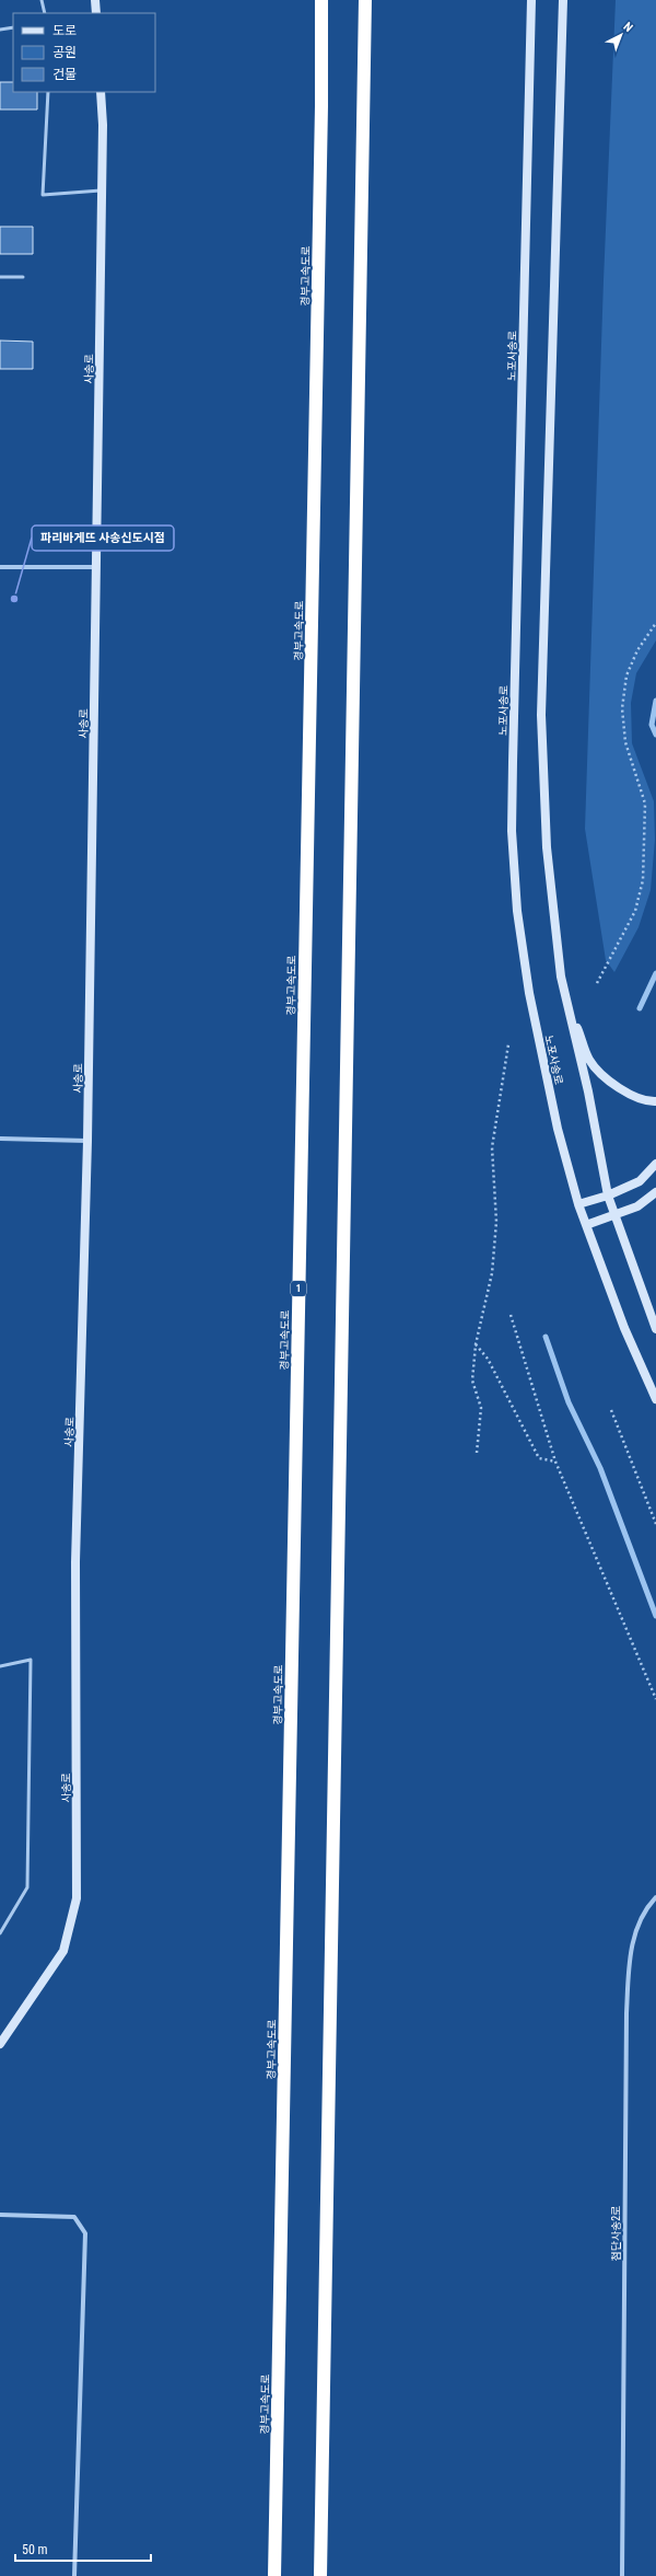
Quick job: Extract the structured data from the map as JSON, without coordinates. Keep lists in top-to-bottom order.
{
  "streets": {
    "highway": ["경부고속도로", "1"],
    "main road": ["노포사송로", "사송로"],
    "street": ["첨단사송2로"]
  },
  "places": ["파리바게뜨 사송신도시점"],
  "legend": ["도로", "공원", "건물"],
  "scale_bar": "50 m",
  "north": "top right"
}
